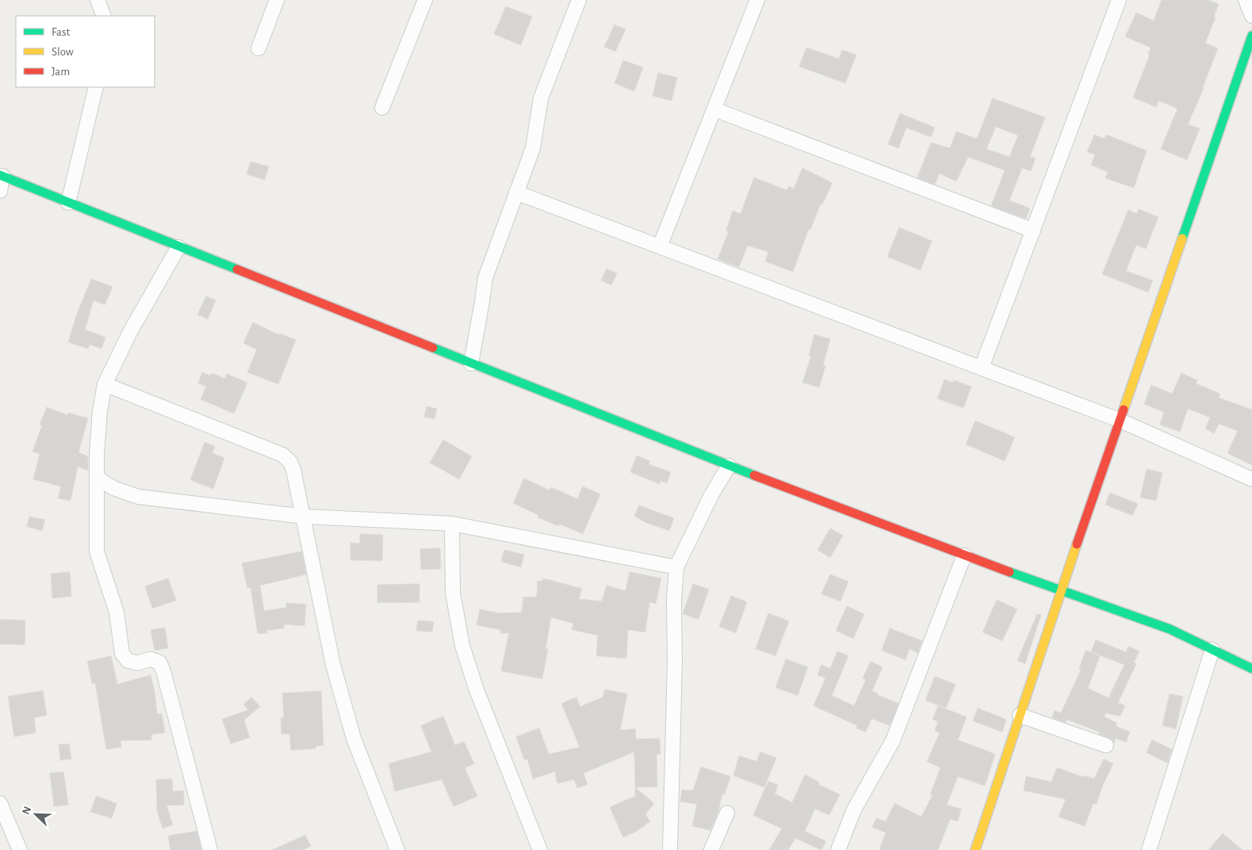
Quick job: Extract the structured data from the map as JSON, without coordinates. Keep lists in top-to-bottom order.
{
  "legend": ["Fast", "Slow", "Jam"],
  "north": "top left"
}
